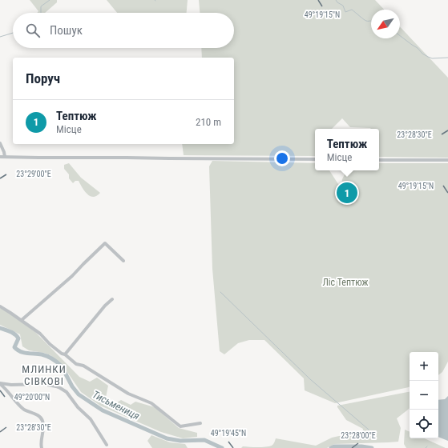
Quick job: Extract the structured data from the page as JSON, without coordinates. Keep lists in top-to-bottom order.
{
  "districts": ["МЛИНКИ СІВКОВІ"],
  "water": ["Тисьмениця"],
  "parks": ["Ліс Тептюж"],
  "north": "bottom left",
  "page": {
    "search": "Пошук",
    "heading": "Поруч",
    "list": [
      {
        "mark": "1",
        "name": "Тептюж",
        "note": "Місце",
        "value": "210 m"
      }
    ],
    "popup": ["Тептюж", "Місце"],
    "pins": "1",
    "map_buttons": ["+", "−"]
  },
  "coordinates": [
    "49°19'15\"N",
    "23°28'30\"E",
    "23°29'00\"E",
    "49°20'00\"N",
    "49°19'45\"N",
    "23°28'00\"E"
  ]
}
